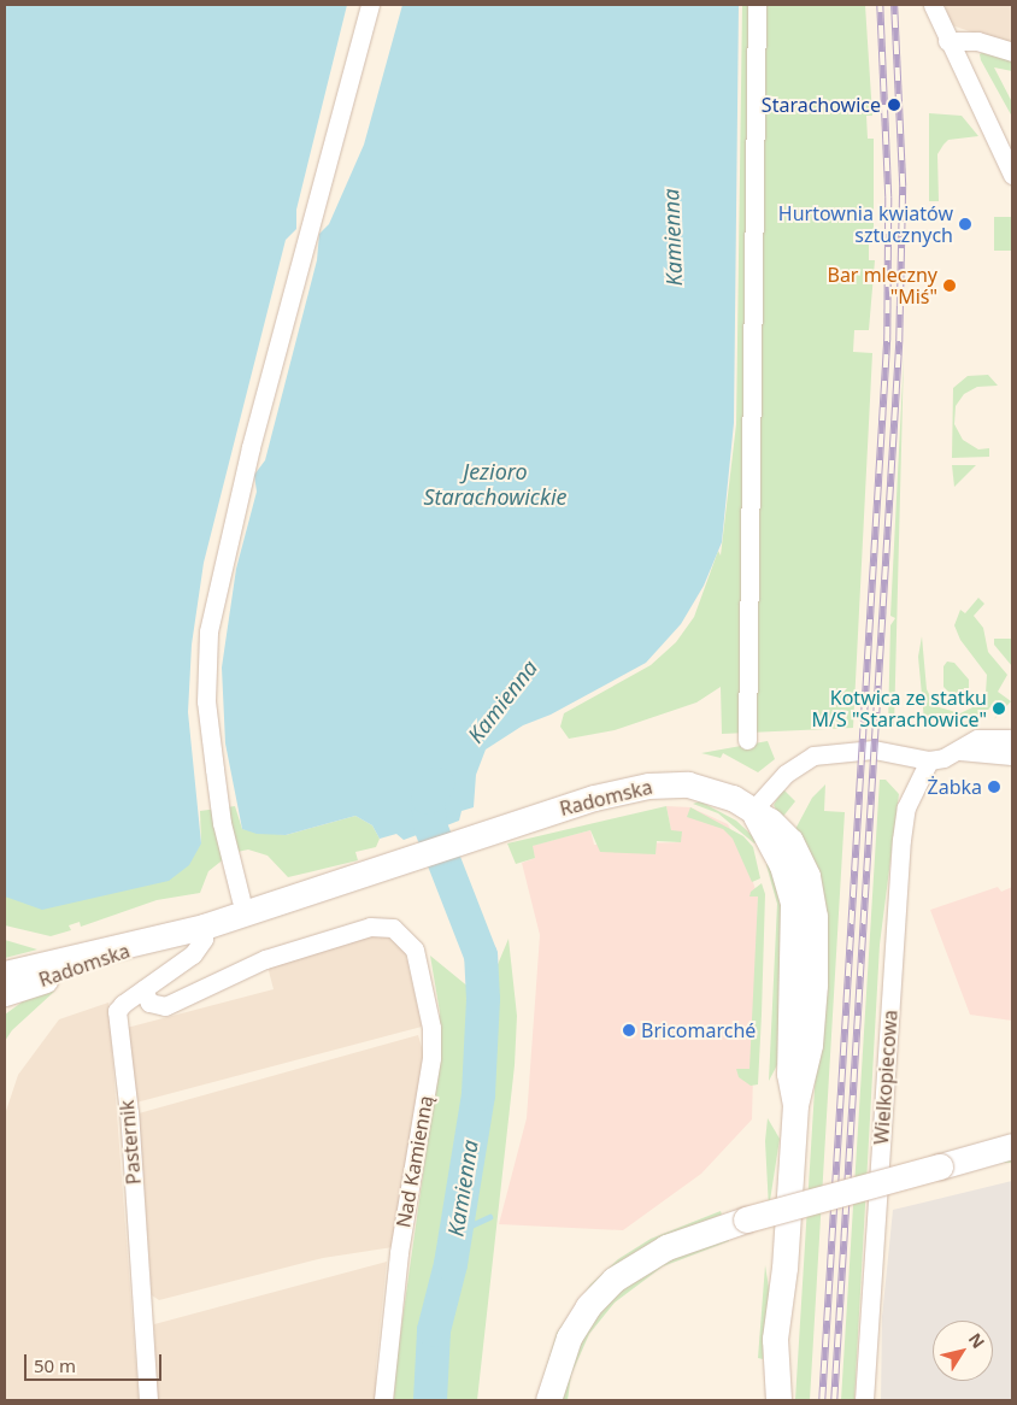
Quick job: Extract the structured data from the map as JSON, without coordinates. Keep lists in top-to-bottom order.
{
  "streets": {
    "street": [
      "Radomska",
      "Wielkopiecowa",
      "Pasternik",
      "Nad Kamienną"
    ]
  },
  "crossings": [
    ["Radomska", "Pasternik"],
    ["Pasternik", "Nad Kamienną"]
  ],
  "water": ["Kamienna", "Jezioro Starachowickie"],
  "places": [
    "Starachowice",
    "Hurtownia kwiatów sztucznych",
    "Bar mleczny \"Miś\"",
    "Kotwica ze statku M/S \"Starachowice\"",
    "Żabka",
    "Bricomarché"
  ],
  "scale_bar": "50 m",
  "north": "top right"
}
